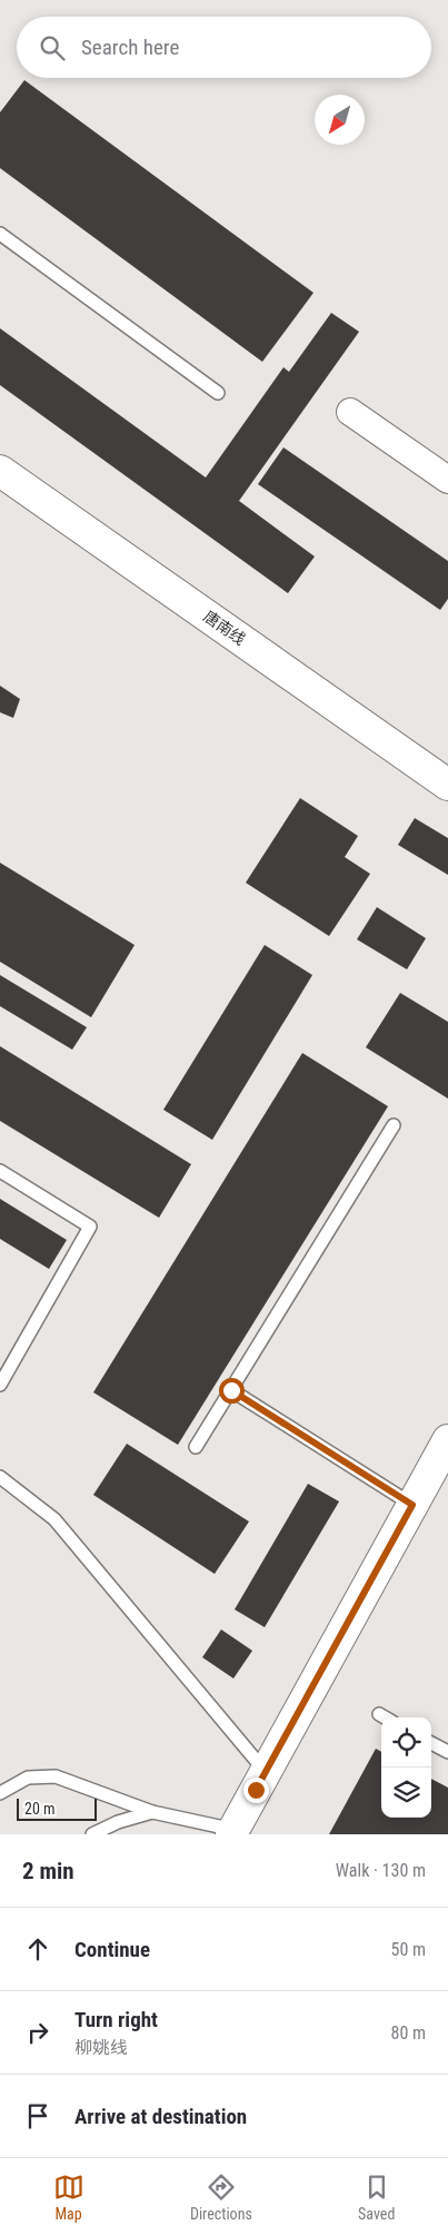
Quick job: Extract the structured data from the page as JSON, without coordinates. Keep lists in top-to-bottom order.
{
  "streets": {
    "street": ["唐南线"]
  },
  "scale_bar": "20 m",
  "north": "bottom left",
  "page": {
    "search": "Search here",
    "scale": "20 m",
    "heading": ["2 min", "Walk · 130 m"],
    "list": [
      ["Continue", "50 m"],
      ["Turn right", "柳姚线", "80 m"],
      "Arrive at destination"
    ],
    "nav": ["Map", "Directions", "Saved"]
  }
}
